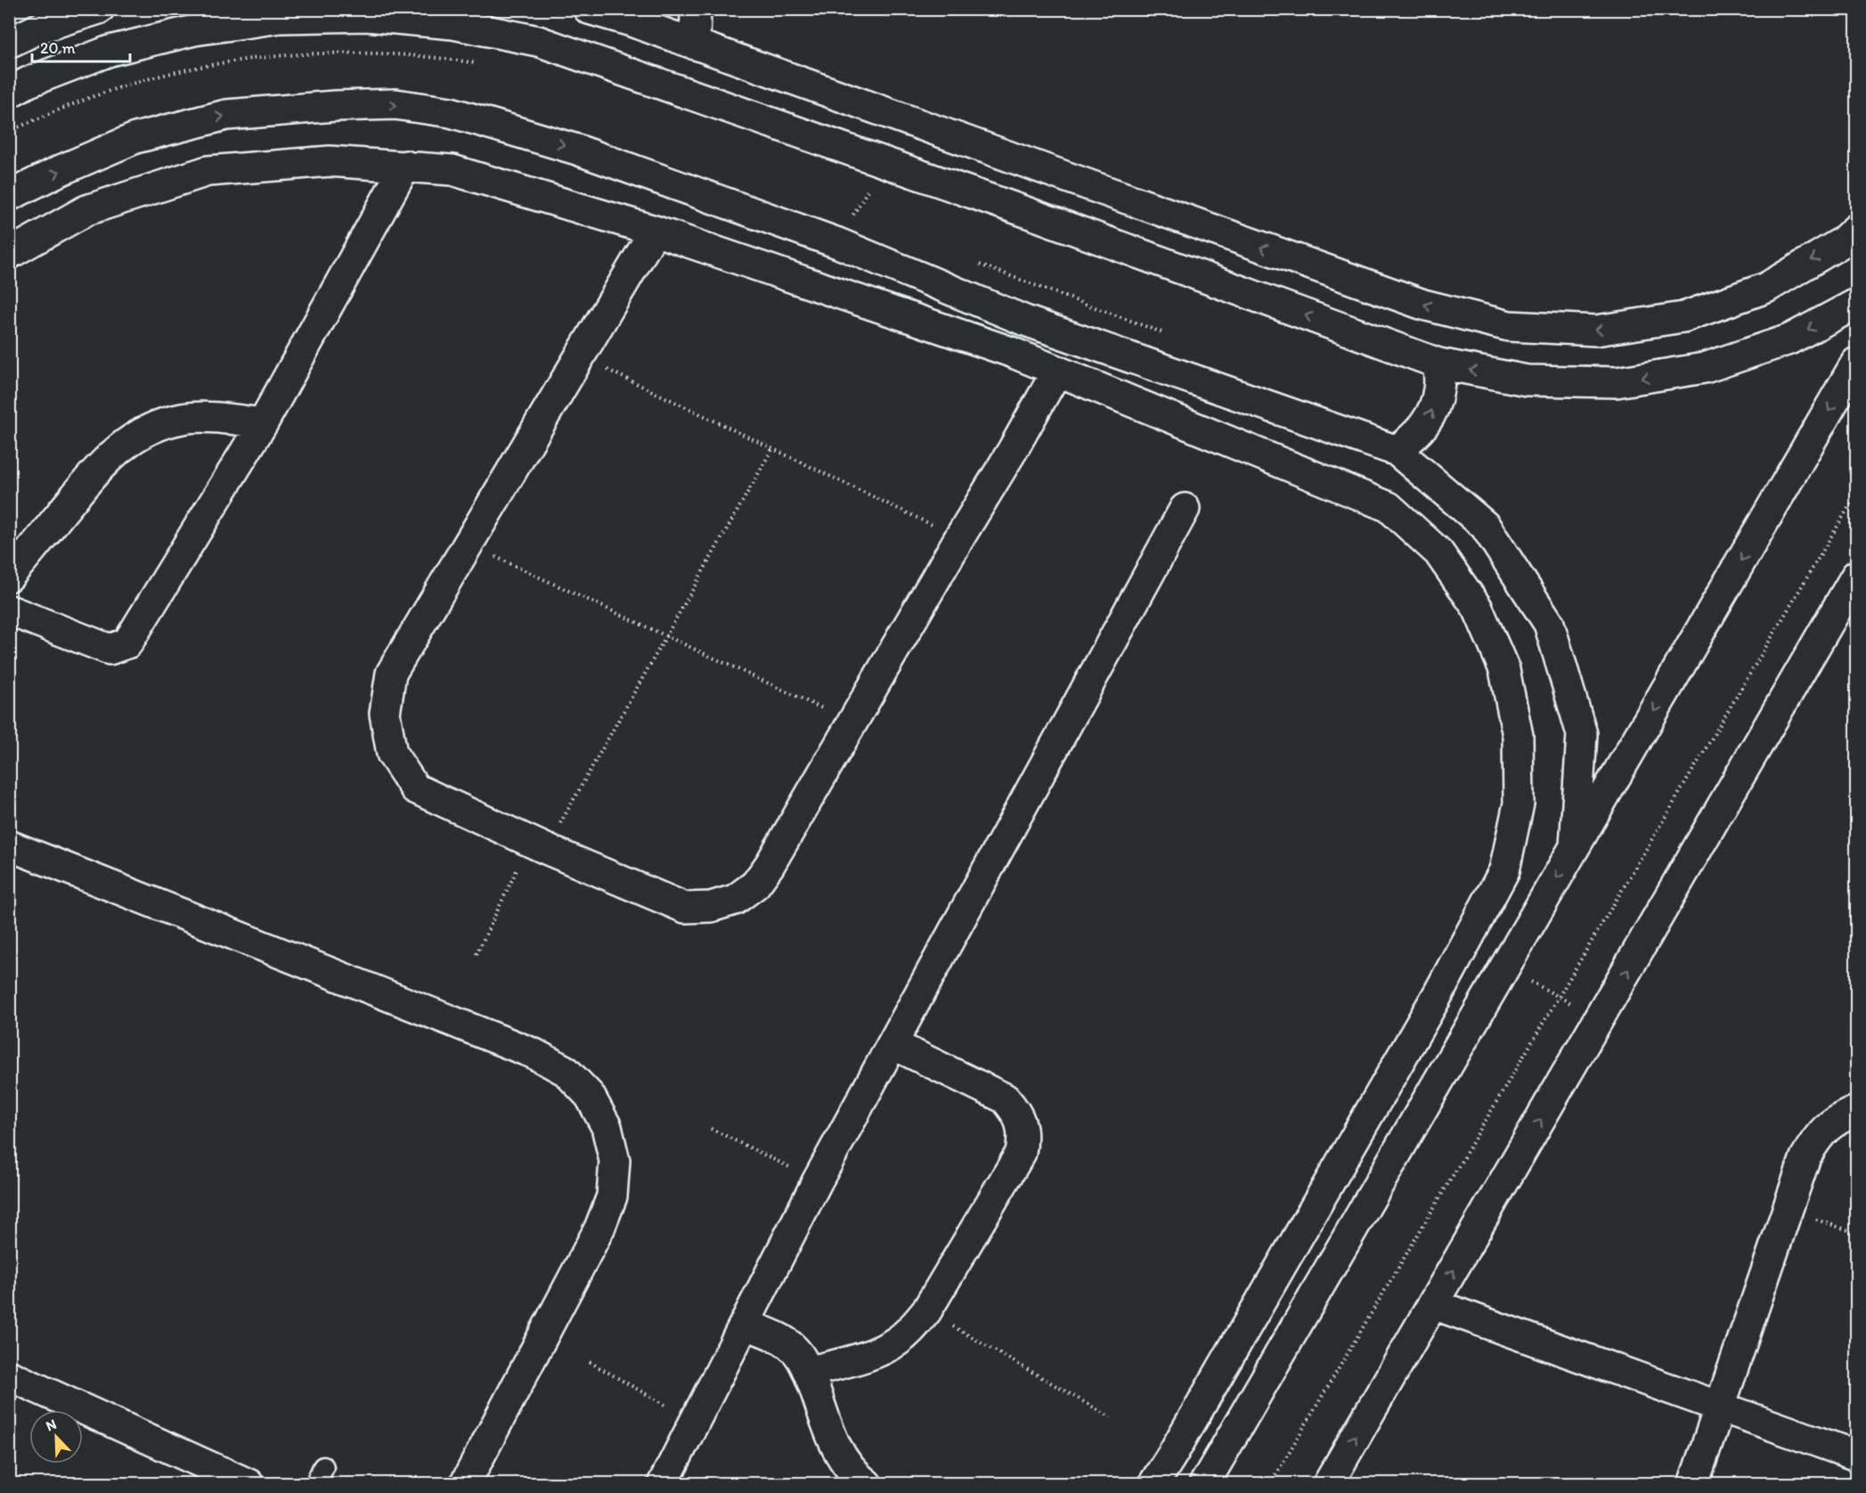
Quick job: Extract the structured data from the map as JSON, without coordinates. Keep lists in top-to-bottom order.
{
  "scale_bar": "20 m",
  "north": "top left"
}
